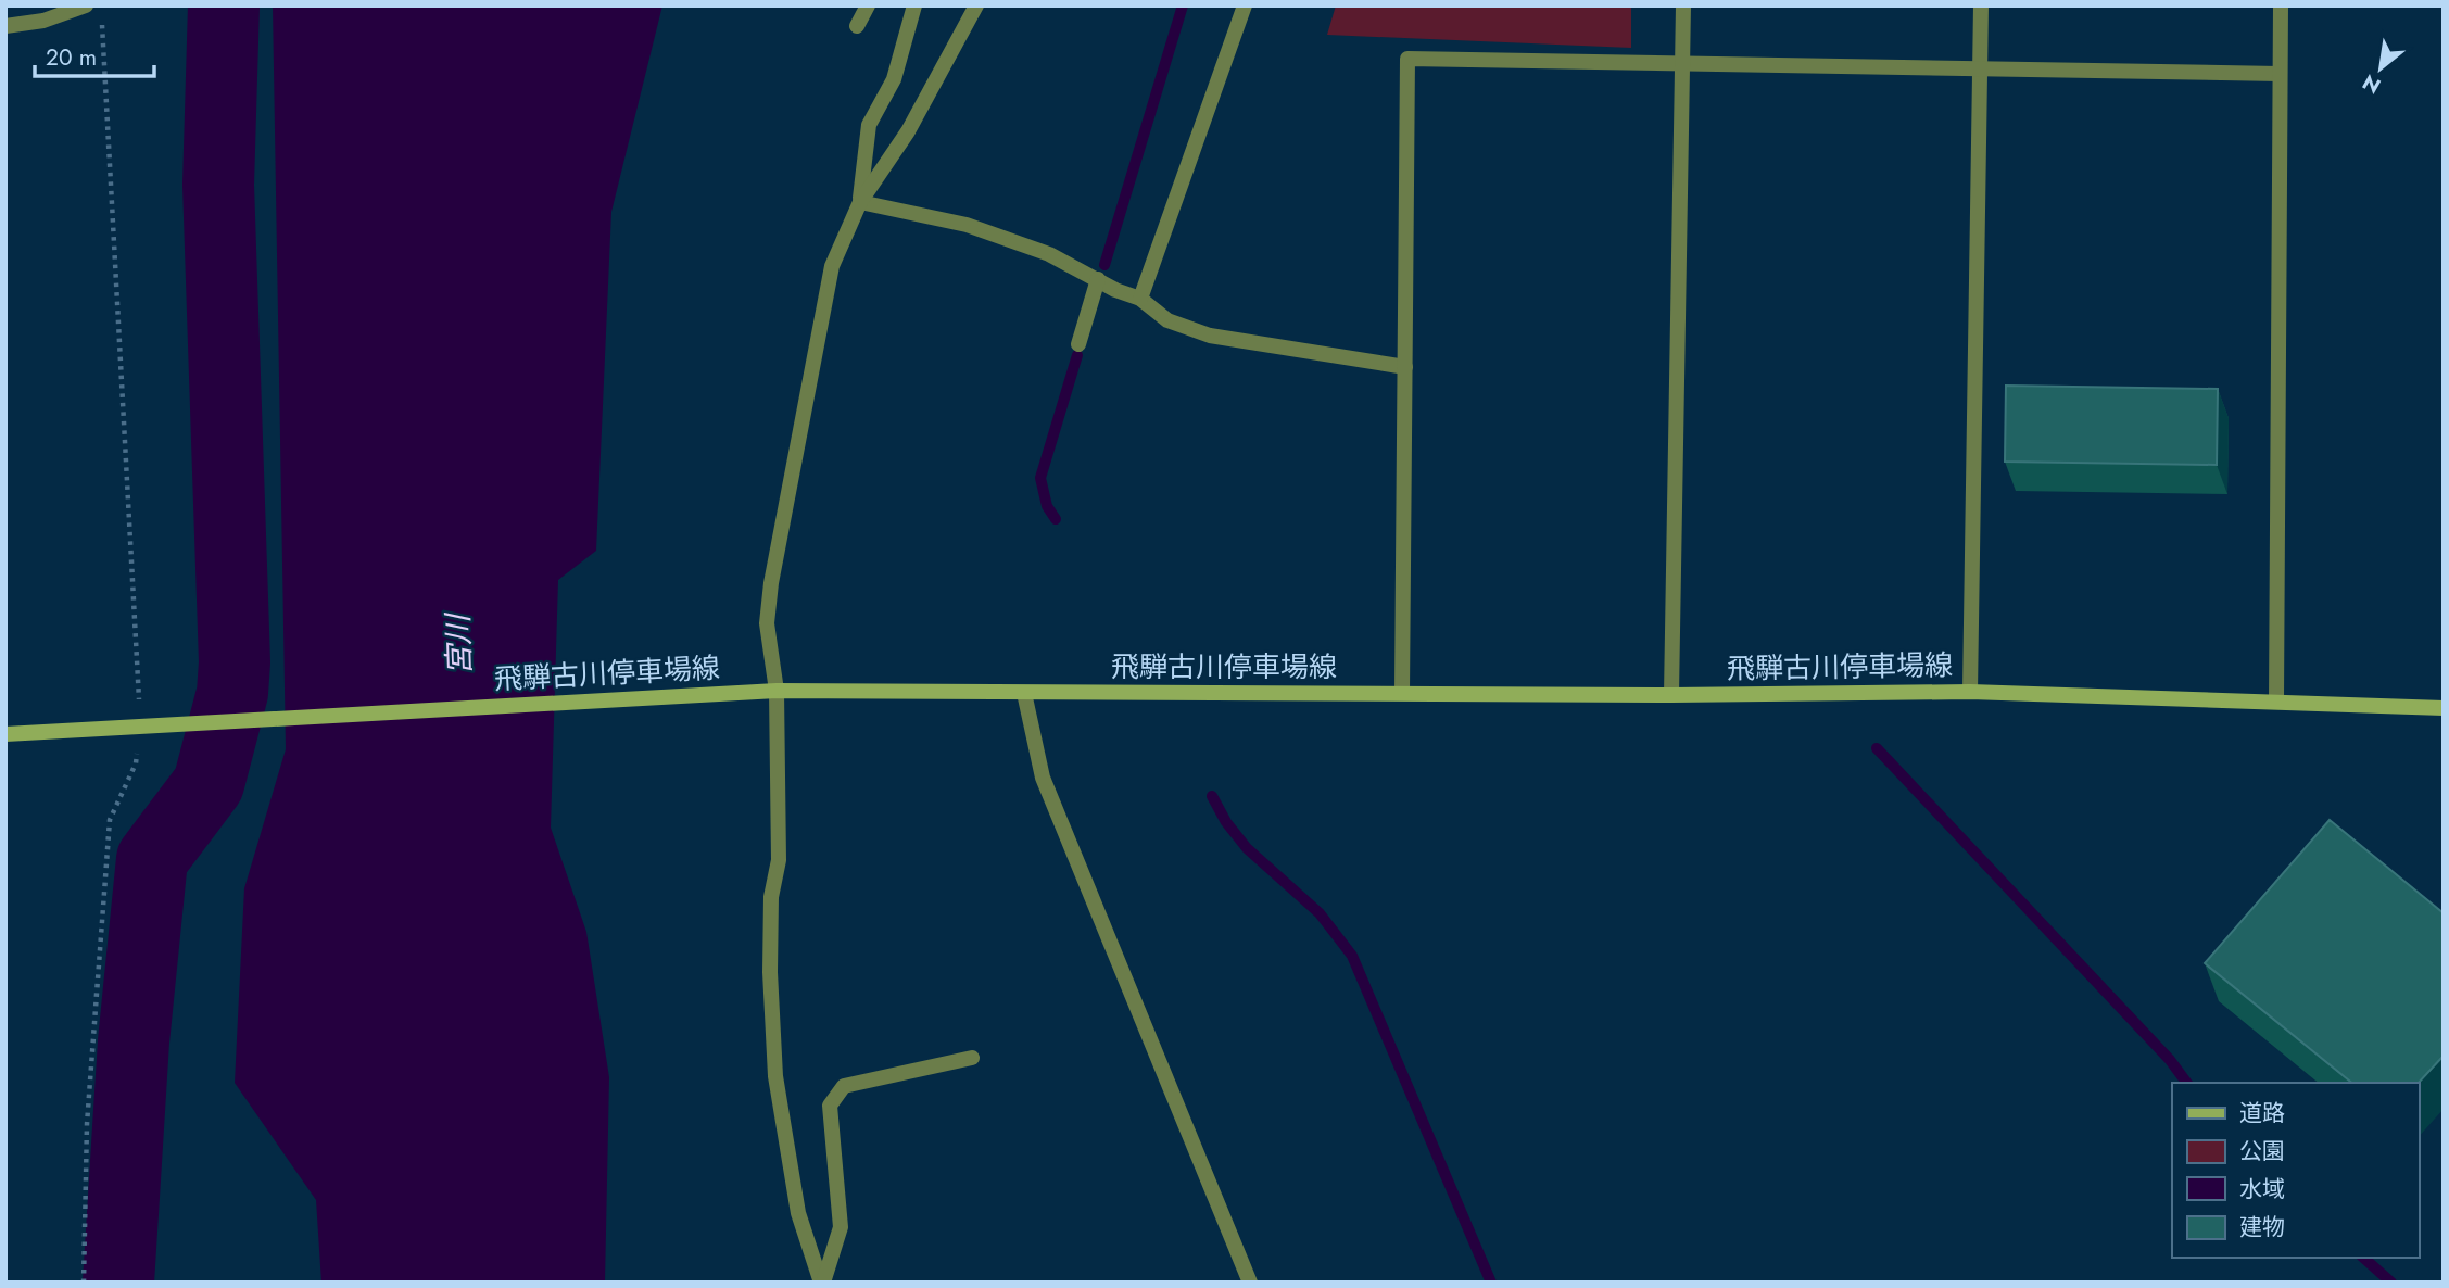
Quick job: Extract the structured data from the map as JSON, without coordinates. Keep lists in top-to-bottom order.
{
  "streets": {
    "main road": ["飛騨古川停車場線"]
  },
  "water": ["宮川"],
  "legend": [
    "道路",
    "公園",
    "水域",
    "建物"
  ],
  "scale_bar": "20 m",
  "north": "bottom left"
}
